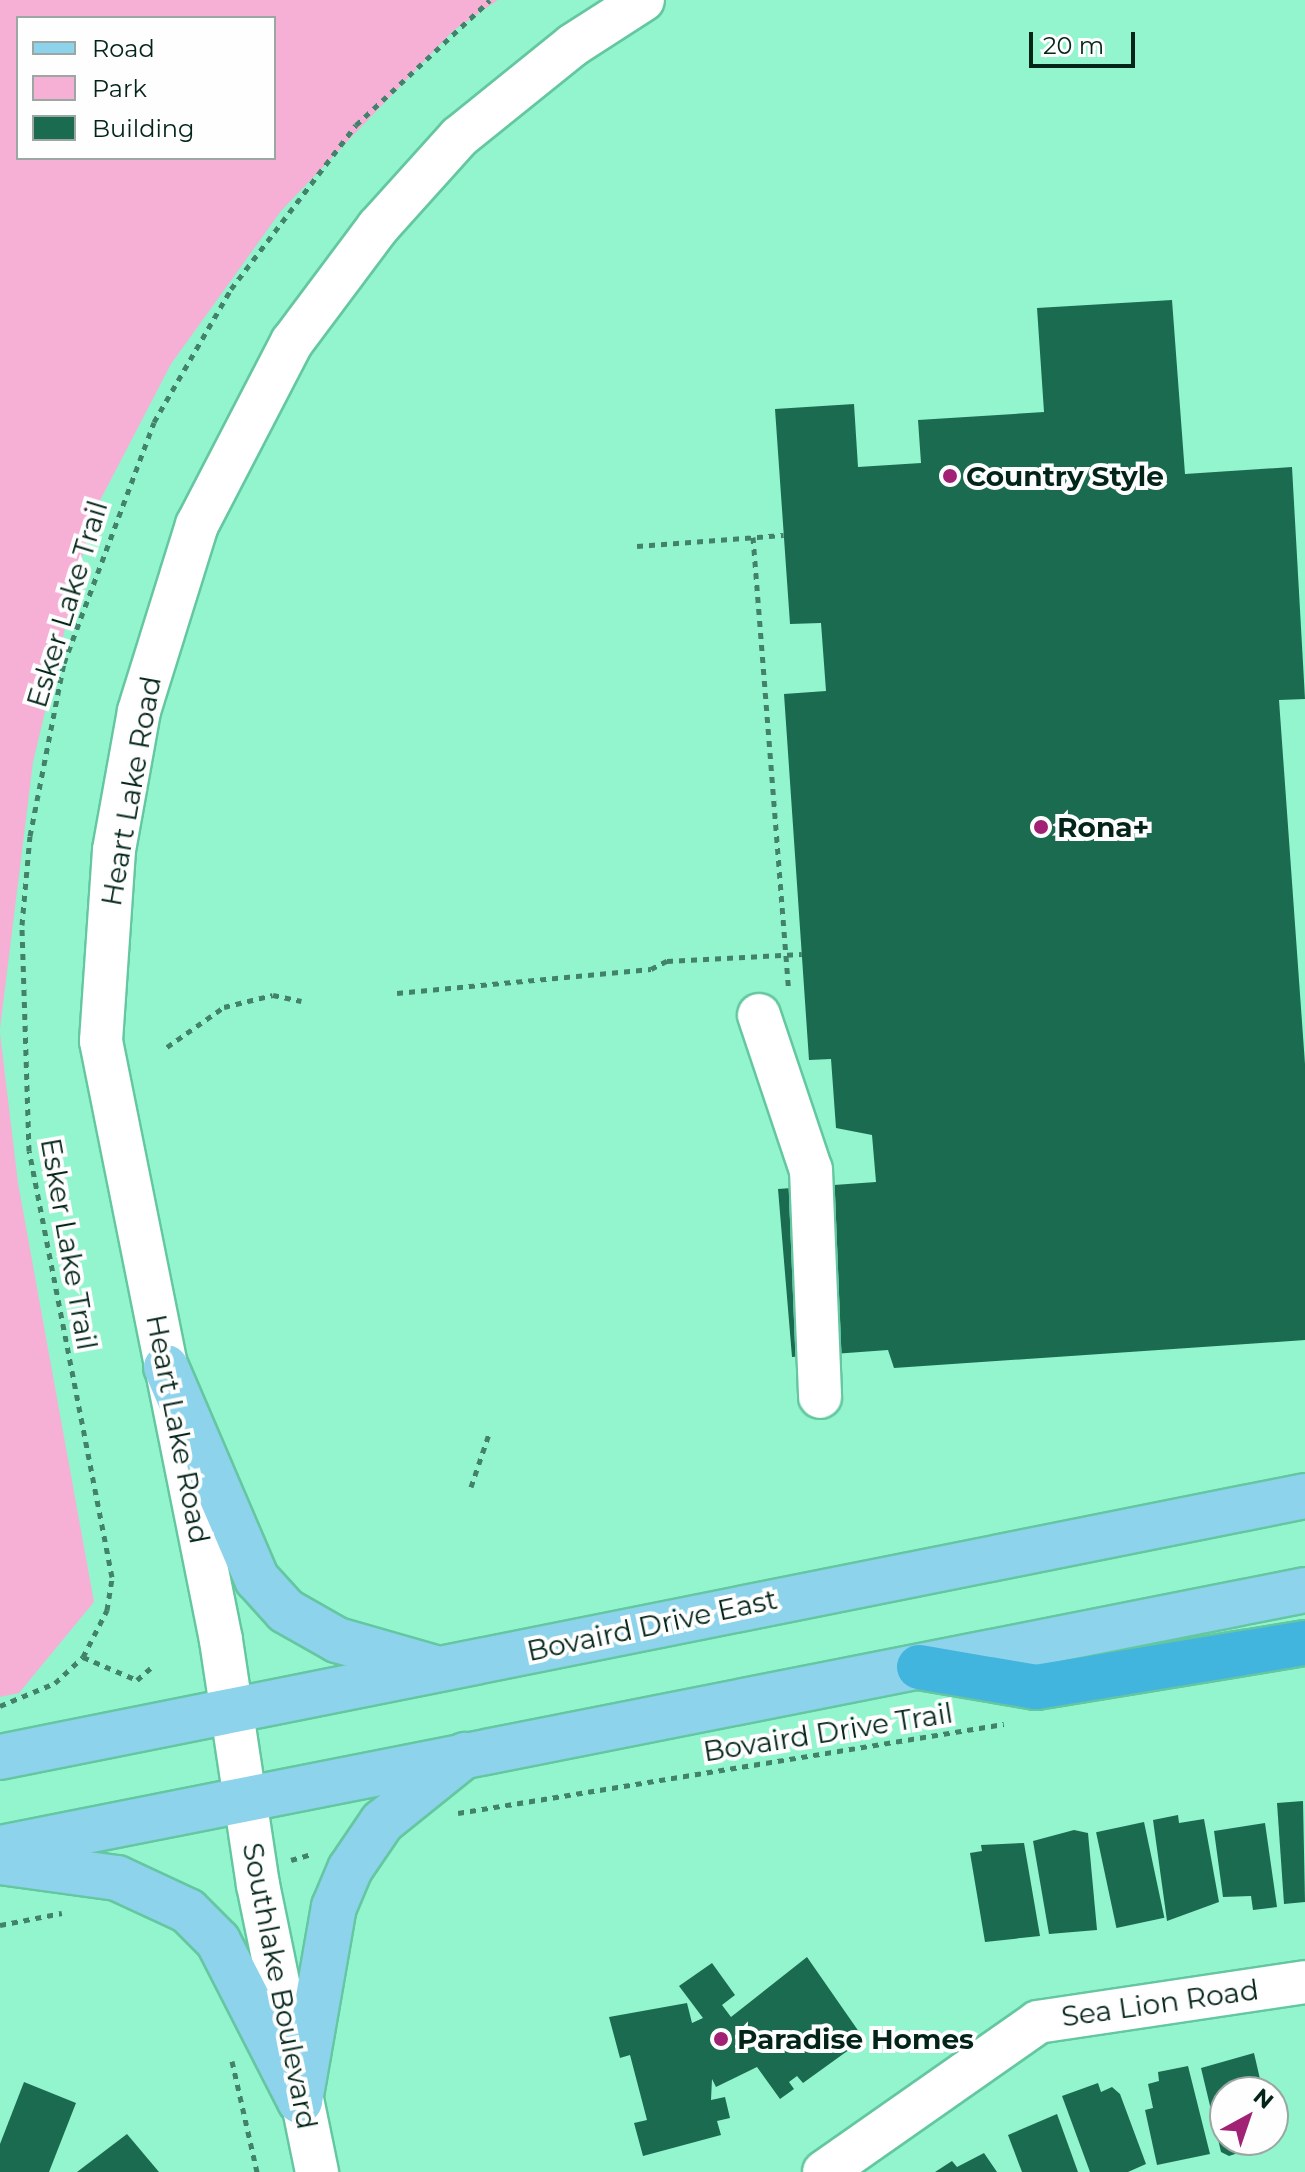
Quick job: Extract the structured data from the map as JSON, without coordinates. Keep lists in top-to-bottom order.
{
  "streets": {
    "main road": ["Bovaird Drive East"],
    "street": ["Heart Lake Road", "Southlake Boulevard", "Sea Lion Road"],
    "path": ["Esker Lake Trail", "Bovaird Drive Trail"]
  },
  "crossings": [
    ["Heart Lake Road", "Bovaird Drive East"],
    ["Heart Lake Road", "Southlake Boulevard"]
  ],
  "places": ["Country Style", "Rona+", "Paradise Homes"],
  "legend": ["Road", "Park", "Building"],
  "scale_bar": "20 m",
  "north": "top right"
}
